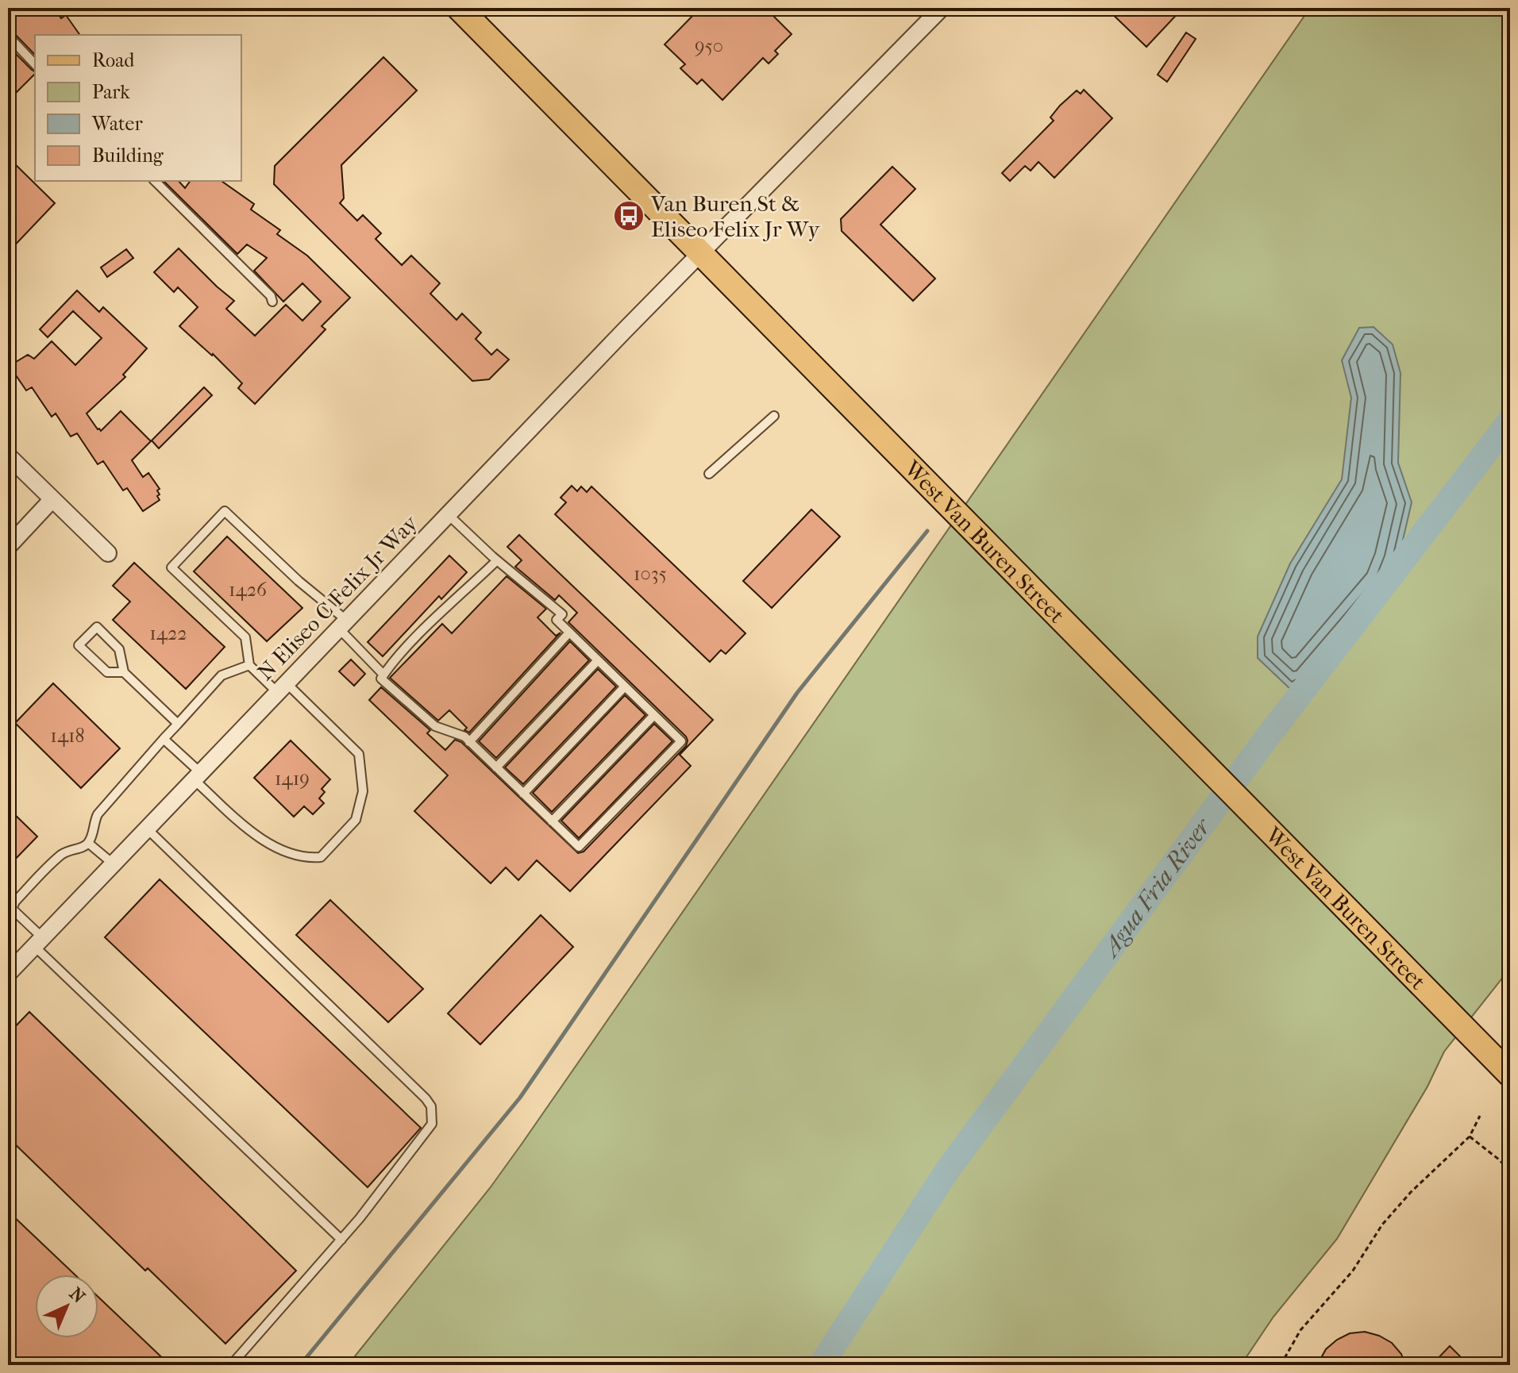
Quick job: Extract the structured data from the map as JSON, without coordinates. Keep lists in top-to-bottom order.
{
  "streets": {
    "main road": ["West Van Buren Street"],
    "street": ["N Eliseo C Felix Jr Way"]
  },
  "crossings": [
    ["West Van Buren Street", "N Eliseo C Felix Jr Way"]
  ],
  "water": ["Agua Fria River"],
  "places": {
    "bus stop": ["Van Buren St & Eliseo Felix Jr Wy"]
  },
  "house_numbers": [
    "950",
    "1035",
    "1426",
    "1422",
    "1418",
    "1419"
  ],
  "legend": [
    "Road",
    "Park",
    "Water",
    "Building"
  ],
  "north": "top right"
}
